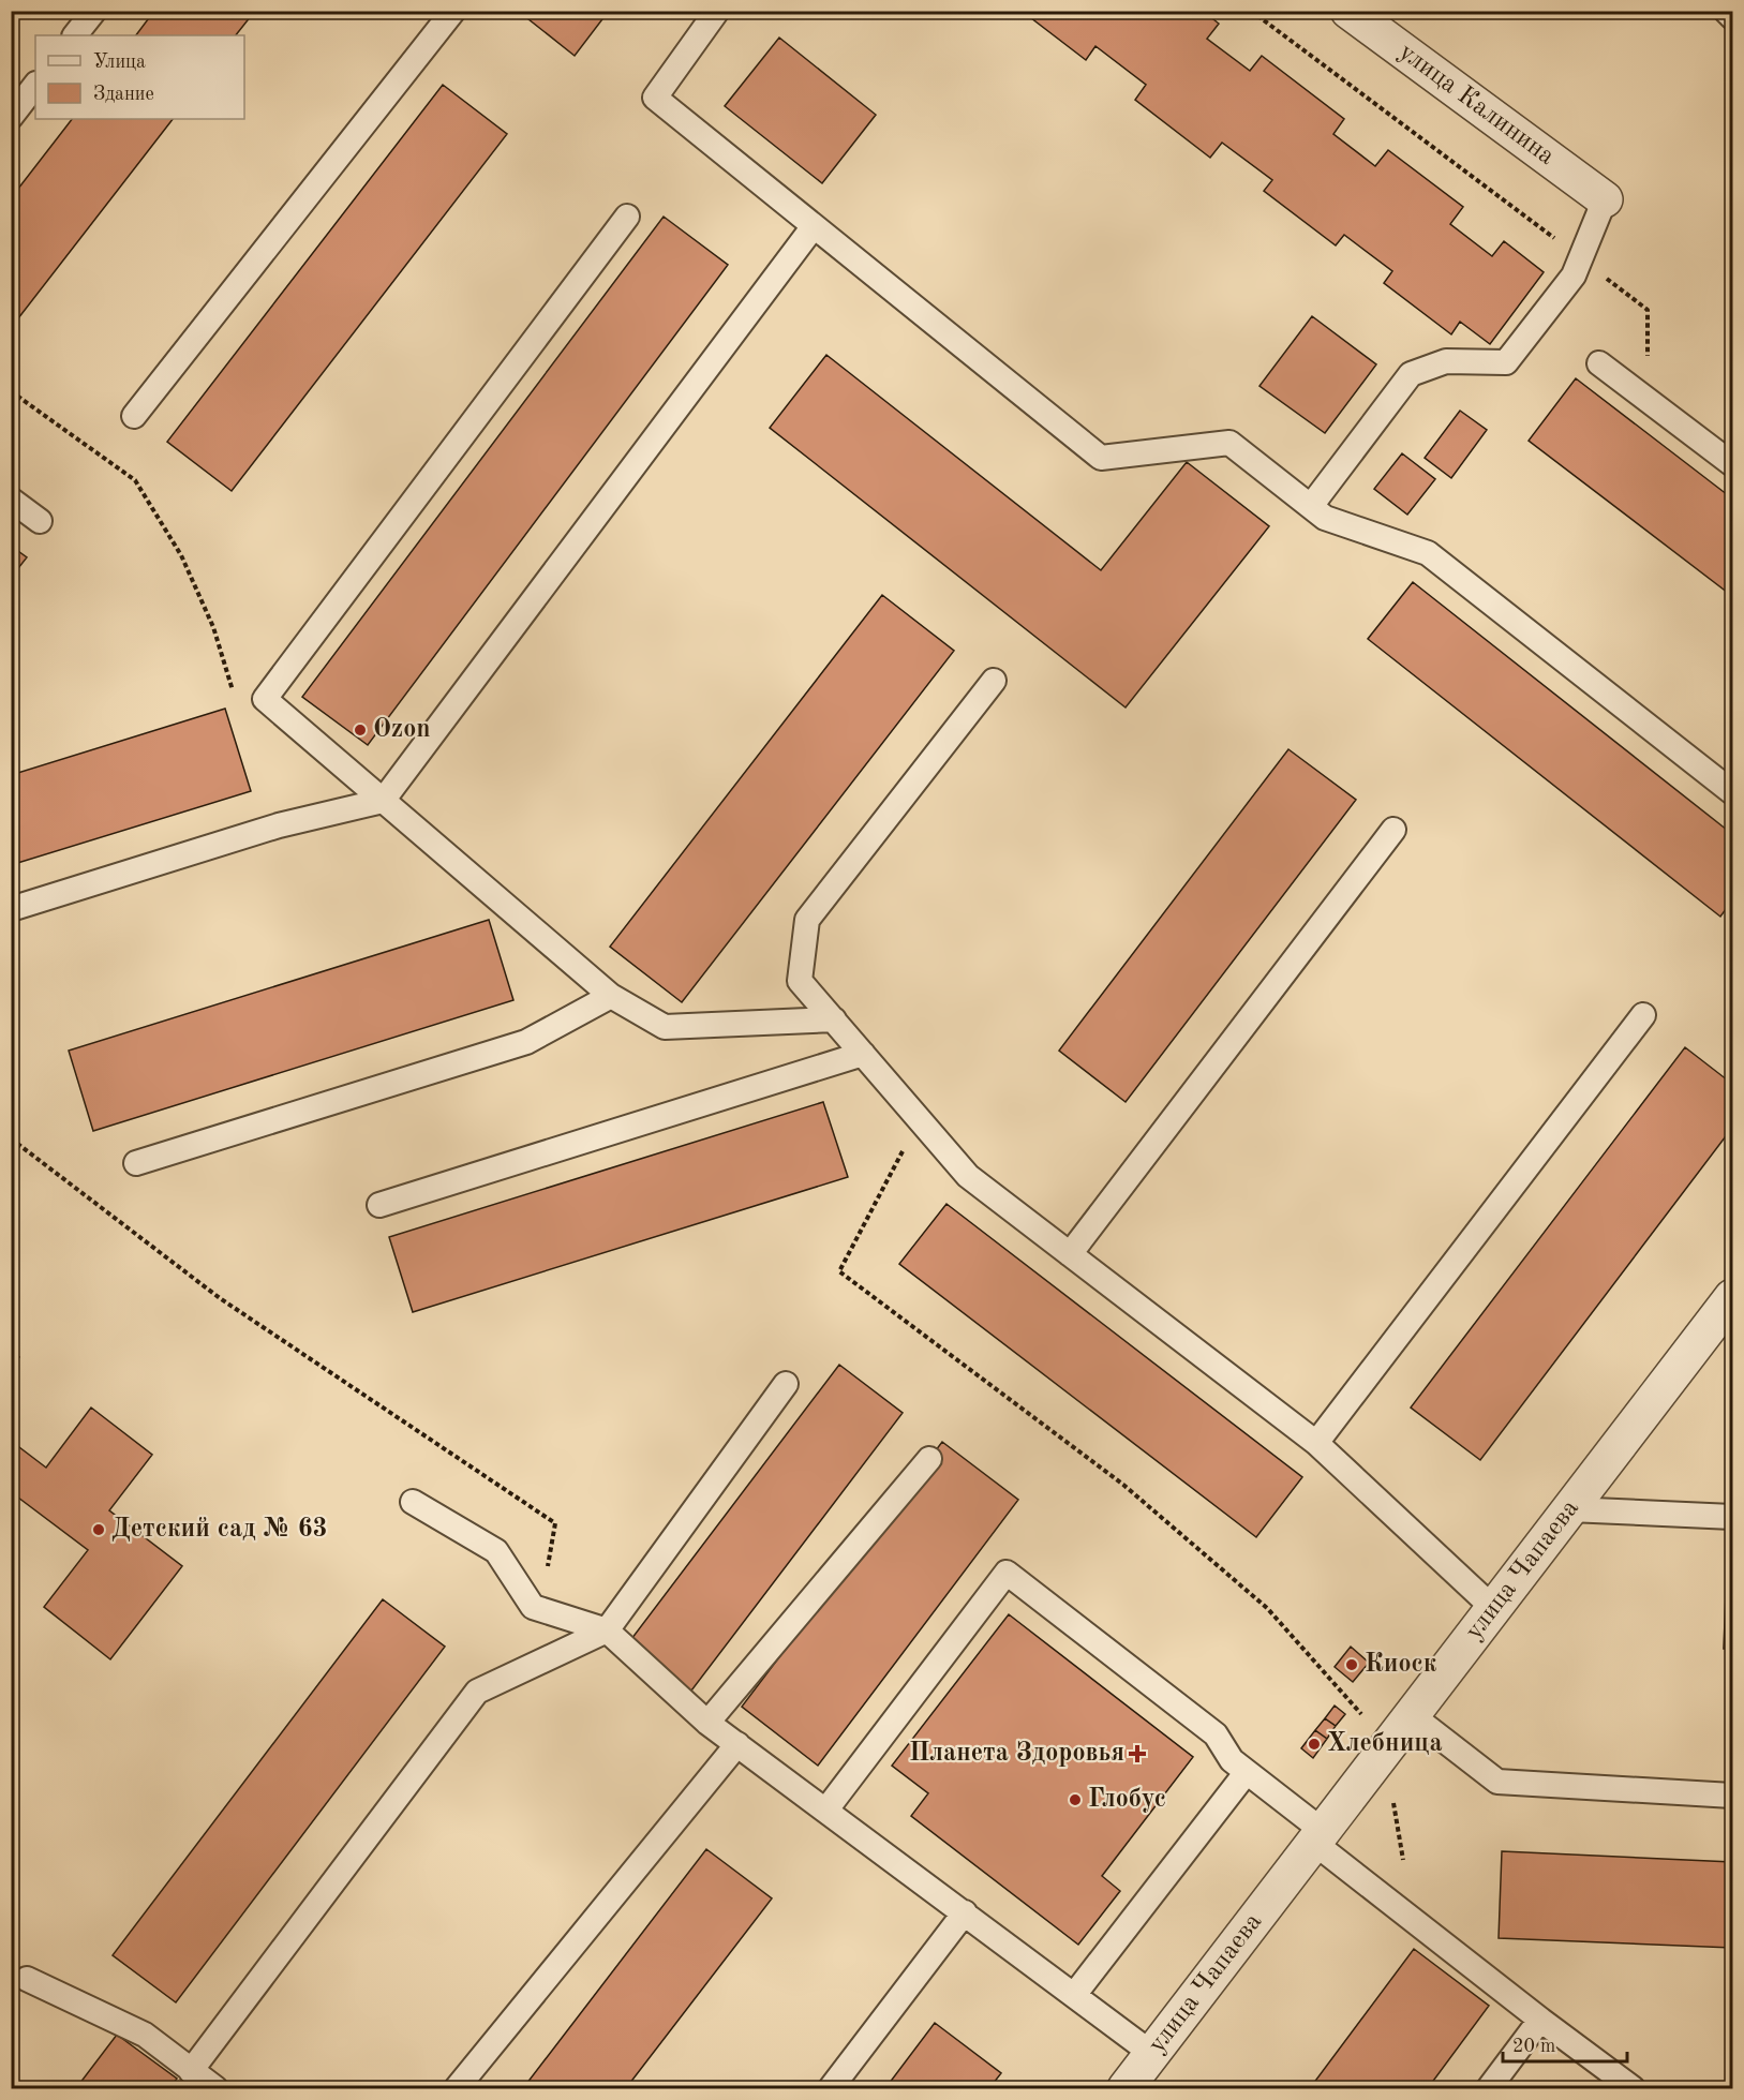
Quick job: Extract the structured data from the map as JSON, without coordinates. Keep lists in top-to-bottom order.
{
  "streets": {
    "street": ["улица Калинина", "улица Чапаева"]
  },
  "places": {
    "other": [
      "Ozon",
      "Детский сад № 63",
      "Киоск",
      "Хлебница",
      "Глобус"
    ],
    "health": ["Планета Здоровья"]
  },
  "legend": ["Улица", "Здание"],
  "scale_bar": "20 m"
}
